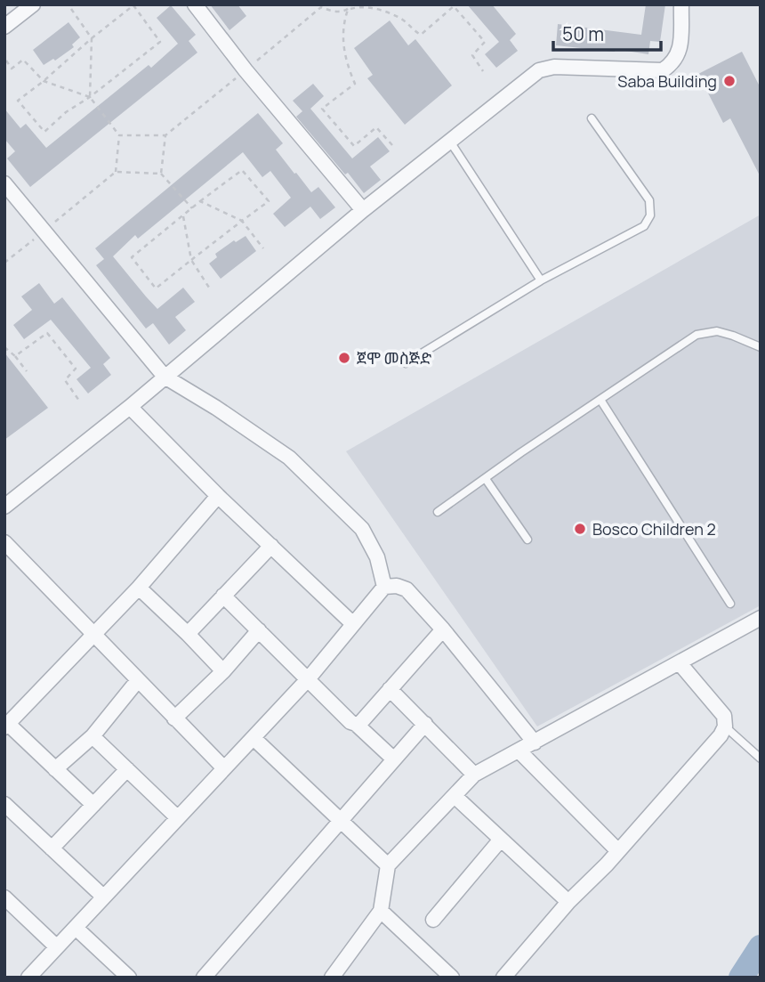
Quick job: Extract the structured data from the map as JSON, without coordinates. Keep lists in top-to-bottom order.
{
  "places": ["Saba Building", "ጀሞ መስጅድ", "Bosco Children 2"],
  "scale_bar": "50 m"
}
